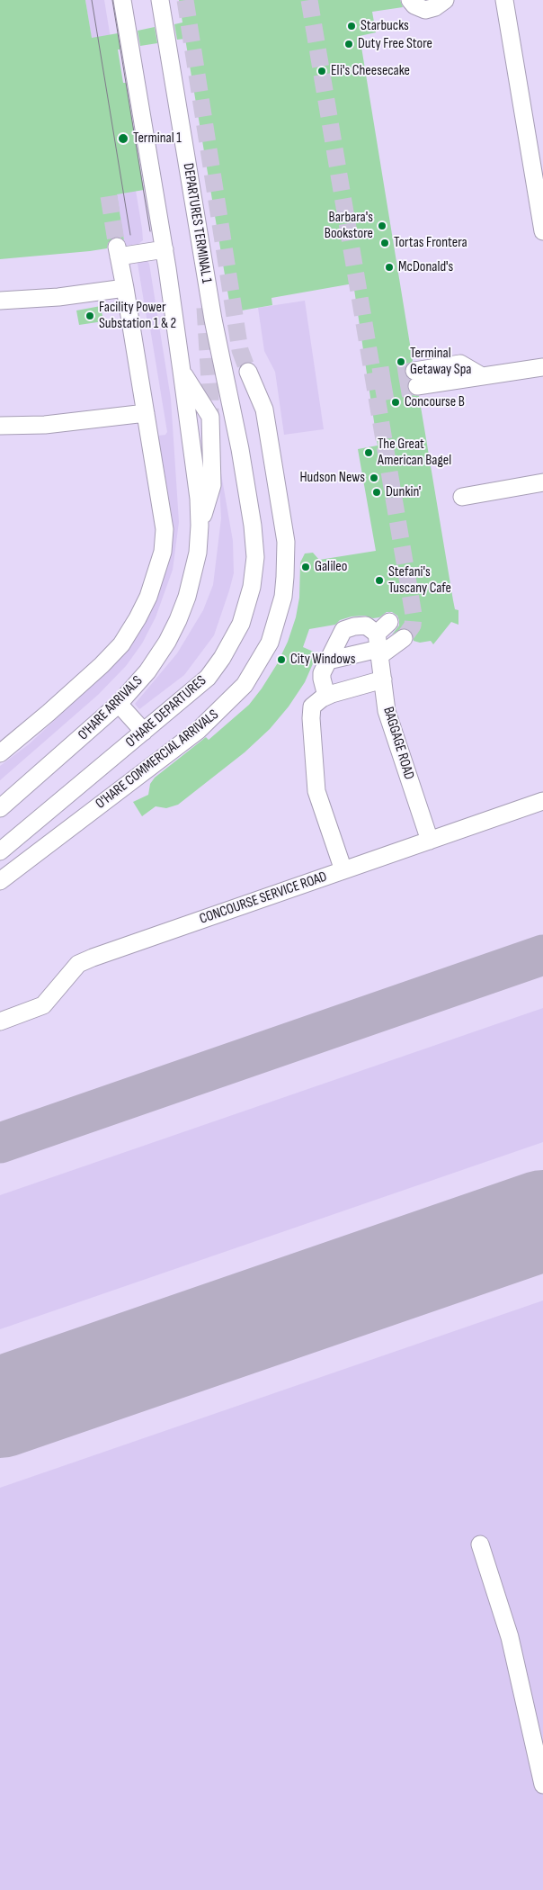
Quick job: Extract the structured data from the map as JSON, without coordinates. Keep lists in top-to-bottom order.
{
  "streets": {
    "street": [
      "DEPARTURES TERMINAL 1",
      "O'HARE ARRIVALS",
      "O'HARE DEPARTURES",
      "BAGGAGE ROAD",
      "O'HARE COMMERCIAL ARRIVALS",
      "CONCOURSE SERVICE ROAD"
    ]
  },
  "crossings": [
    ["DEPARTURES TERMINAL 1", "O'HARE DEPARTURES"],
    ["BAGGAGE ROAD", "CONCOURSE SERVICE ROAD"]
  ],
  "places": [
    "Starbucks",
    "Duty Free Store",
    "Eli's Cheesecake",
    "Terminal 1",
    "Barbara's Bookstore",
    "Tortas Frontera",
    "McDonald's",
    "Facility Power Substation 1 & 2",
    "Terminal Getaway Spa",
    "Concourse B",
    "The Great American Bagel",
    "Hudson News",
    "Dunkin'",
    "Galileo",
    "Stefani's Tuscany Cafe",
    "City Windows"
  ]
}
